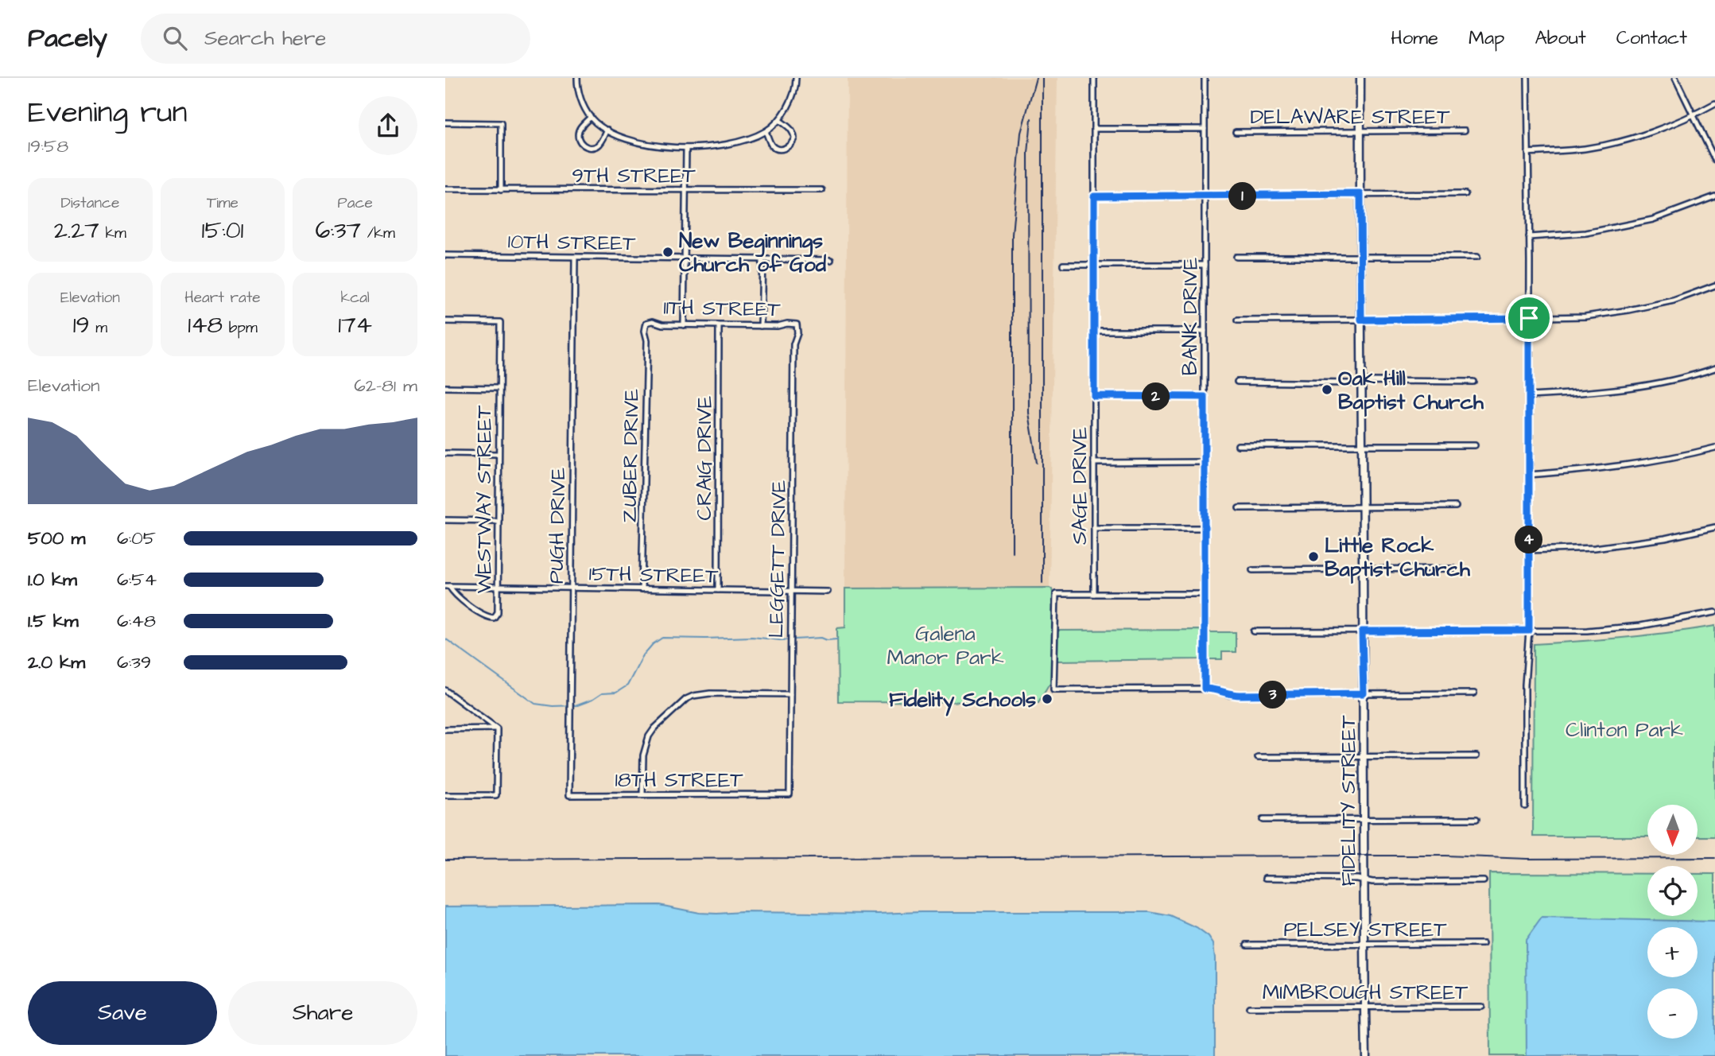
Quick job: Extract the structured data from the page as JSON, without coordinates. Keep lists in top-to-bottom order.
{
  "streets": {
    "main road": ["FIDELITY STREET"],
    "street": [
      "DELAWARE STREET",
      "9TH STREET",
      "10TH STREET",
      "11TH STREET",
      "BANK DRIVE",
      "ZUBER DRIVE",
      "CRAIG DRIVE",
      "SAGE DRIVE",
      "WESTWAY STREET",
      "PUGH DRIVE",
      "LEGGETT DRIVE",
      "15TH STREET",
      "18TH STREET",
      "PELSEY STREET",
      "MIMBROUGH STREET"
    ]
  },
  "crossings": [
    ["DELAWARE STREET", "FIDELITY STREET"],
    ["10TH STREET", "PUGH DRIVE"],
    ["11TH STREET", "ZUBER DRIVE"],
    ["11TH STREET", "CRAIG DRIVE"],
    ["11TH STREET", "LEGGETT DRIVE"],
    ["ZUBER DRIVE", "15TH STREET"],
    ["CRAIG DRIVE", "15TH STREET"],
    ["WESTWAY STREET", "15TH STREET"],
    ["PUGH DRIVE", "15TH STREET"],
    ["PUGH DRIVE", "18TH STREET"],
    ["LEGGETT DRIVE", "15TH STREET"],
    ["LEGGETT DRIVE", "18TH STREET"],
    ["FIDELITY STREET", "PELSEY STREET"],
    ["FIDELITY STREET", "MIMBROUGH STREET"]
  ],
  "parks": ["Galena Manor Park", "Clinton Park"],
  "places": [
    "New Beginnings Church of God",
    "Oak Hill Baptist Church",
    "Little Rock Baptist Church",
    "Fidelity Schools"
  ],
  "north": "bottom",
  "page": {
    "header": "Pacely",
    "search": "Search here",
    "nav": [
      "Home",
      "Map",
      "About",
      "Contact"
    ],
    "heading": ["Evening run", "19:58"],
    "stats": [
      ["Distance", "2.27 km"],
      ["Time", "15:01"],
      ["Pace", "6:37 /km"],
      ["Elevation", "19 m"],
      ["Heart rate", "148 bpm"],
      ["kcal", "174"]
    ],
    "pins": [
      "1",
      "2",
      "4",
      "3"
    ],
    "chart": ["Elevation", "62–81 m"],
    "list": [
      {
        "name": "500 m",
        "note": "6:05"
      },
      {
        "name": "1.0 km",
        "note": "6:54"
      },
      {
        "name": "1.5 km",
        "note": "6:48"
      },
      {
        "name": "2.0 km",
        "note": "6:39"
      }
    ],
    "map_buttons": ["+", "−"],
    "buttons": ["Save", "Share"]
  }
}
